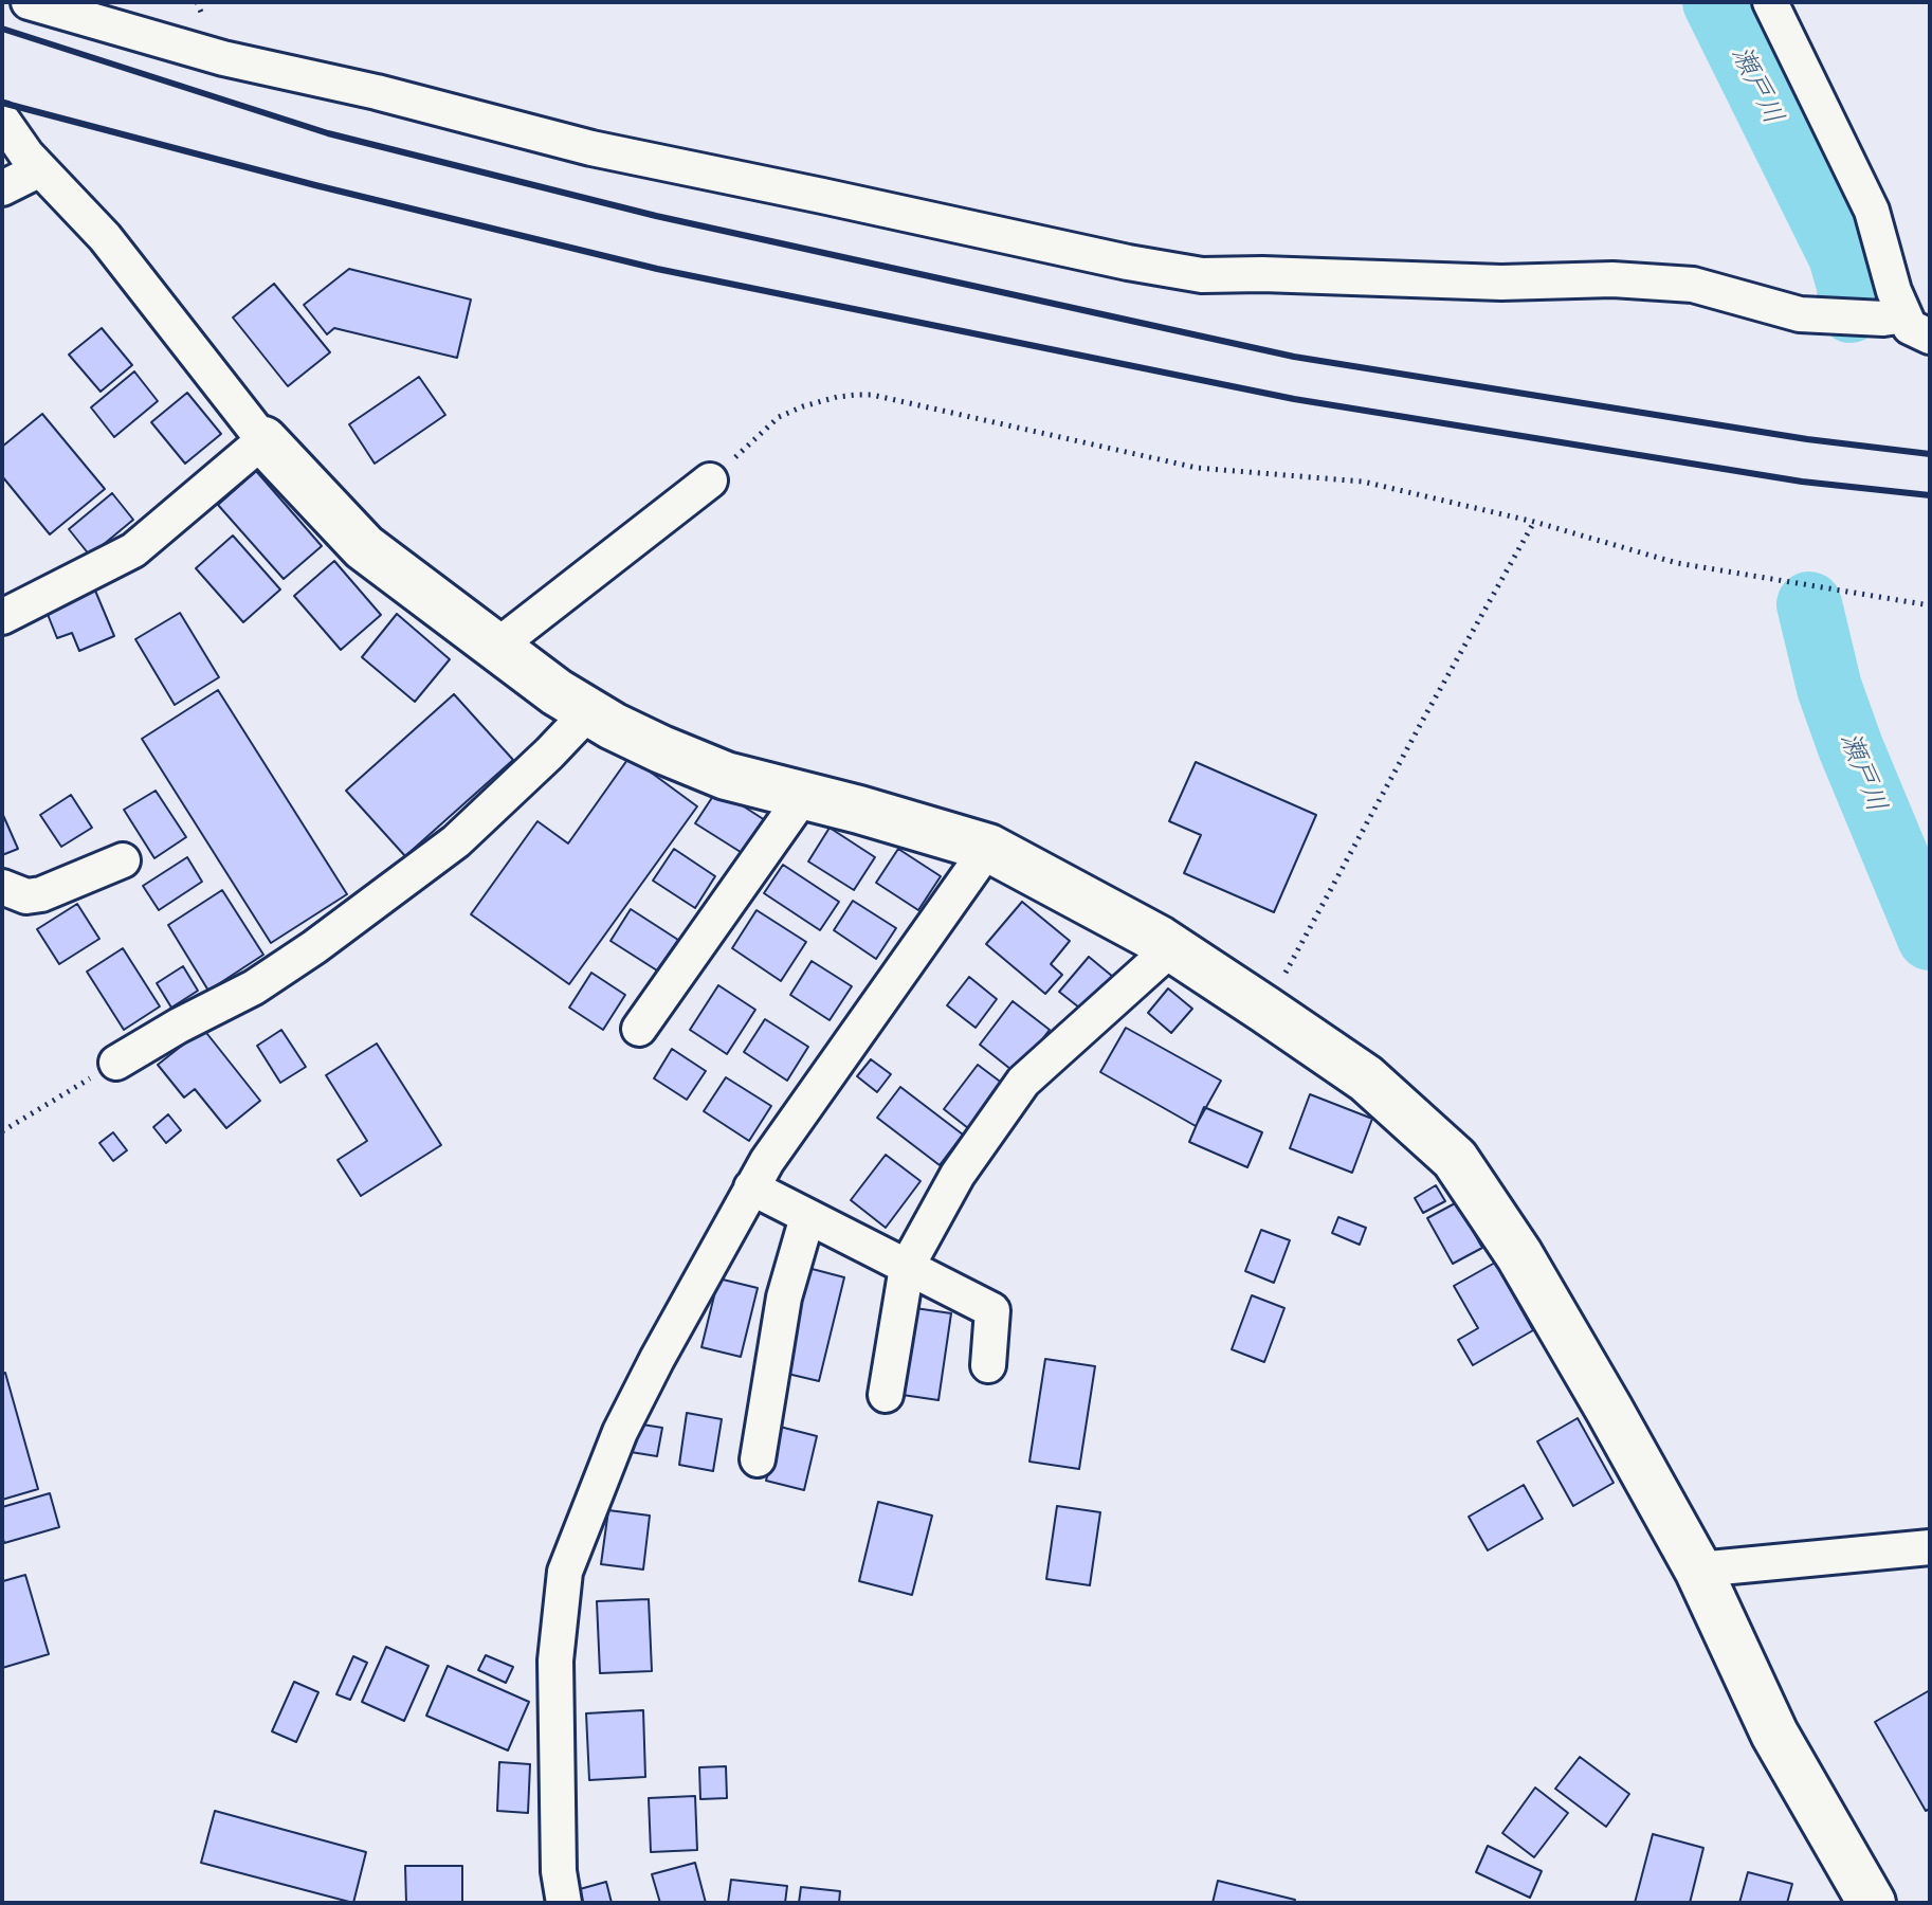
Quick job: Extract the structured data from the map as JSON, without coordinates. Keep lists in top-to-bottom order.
{
  "water": ["瀬戸川"]
}
